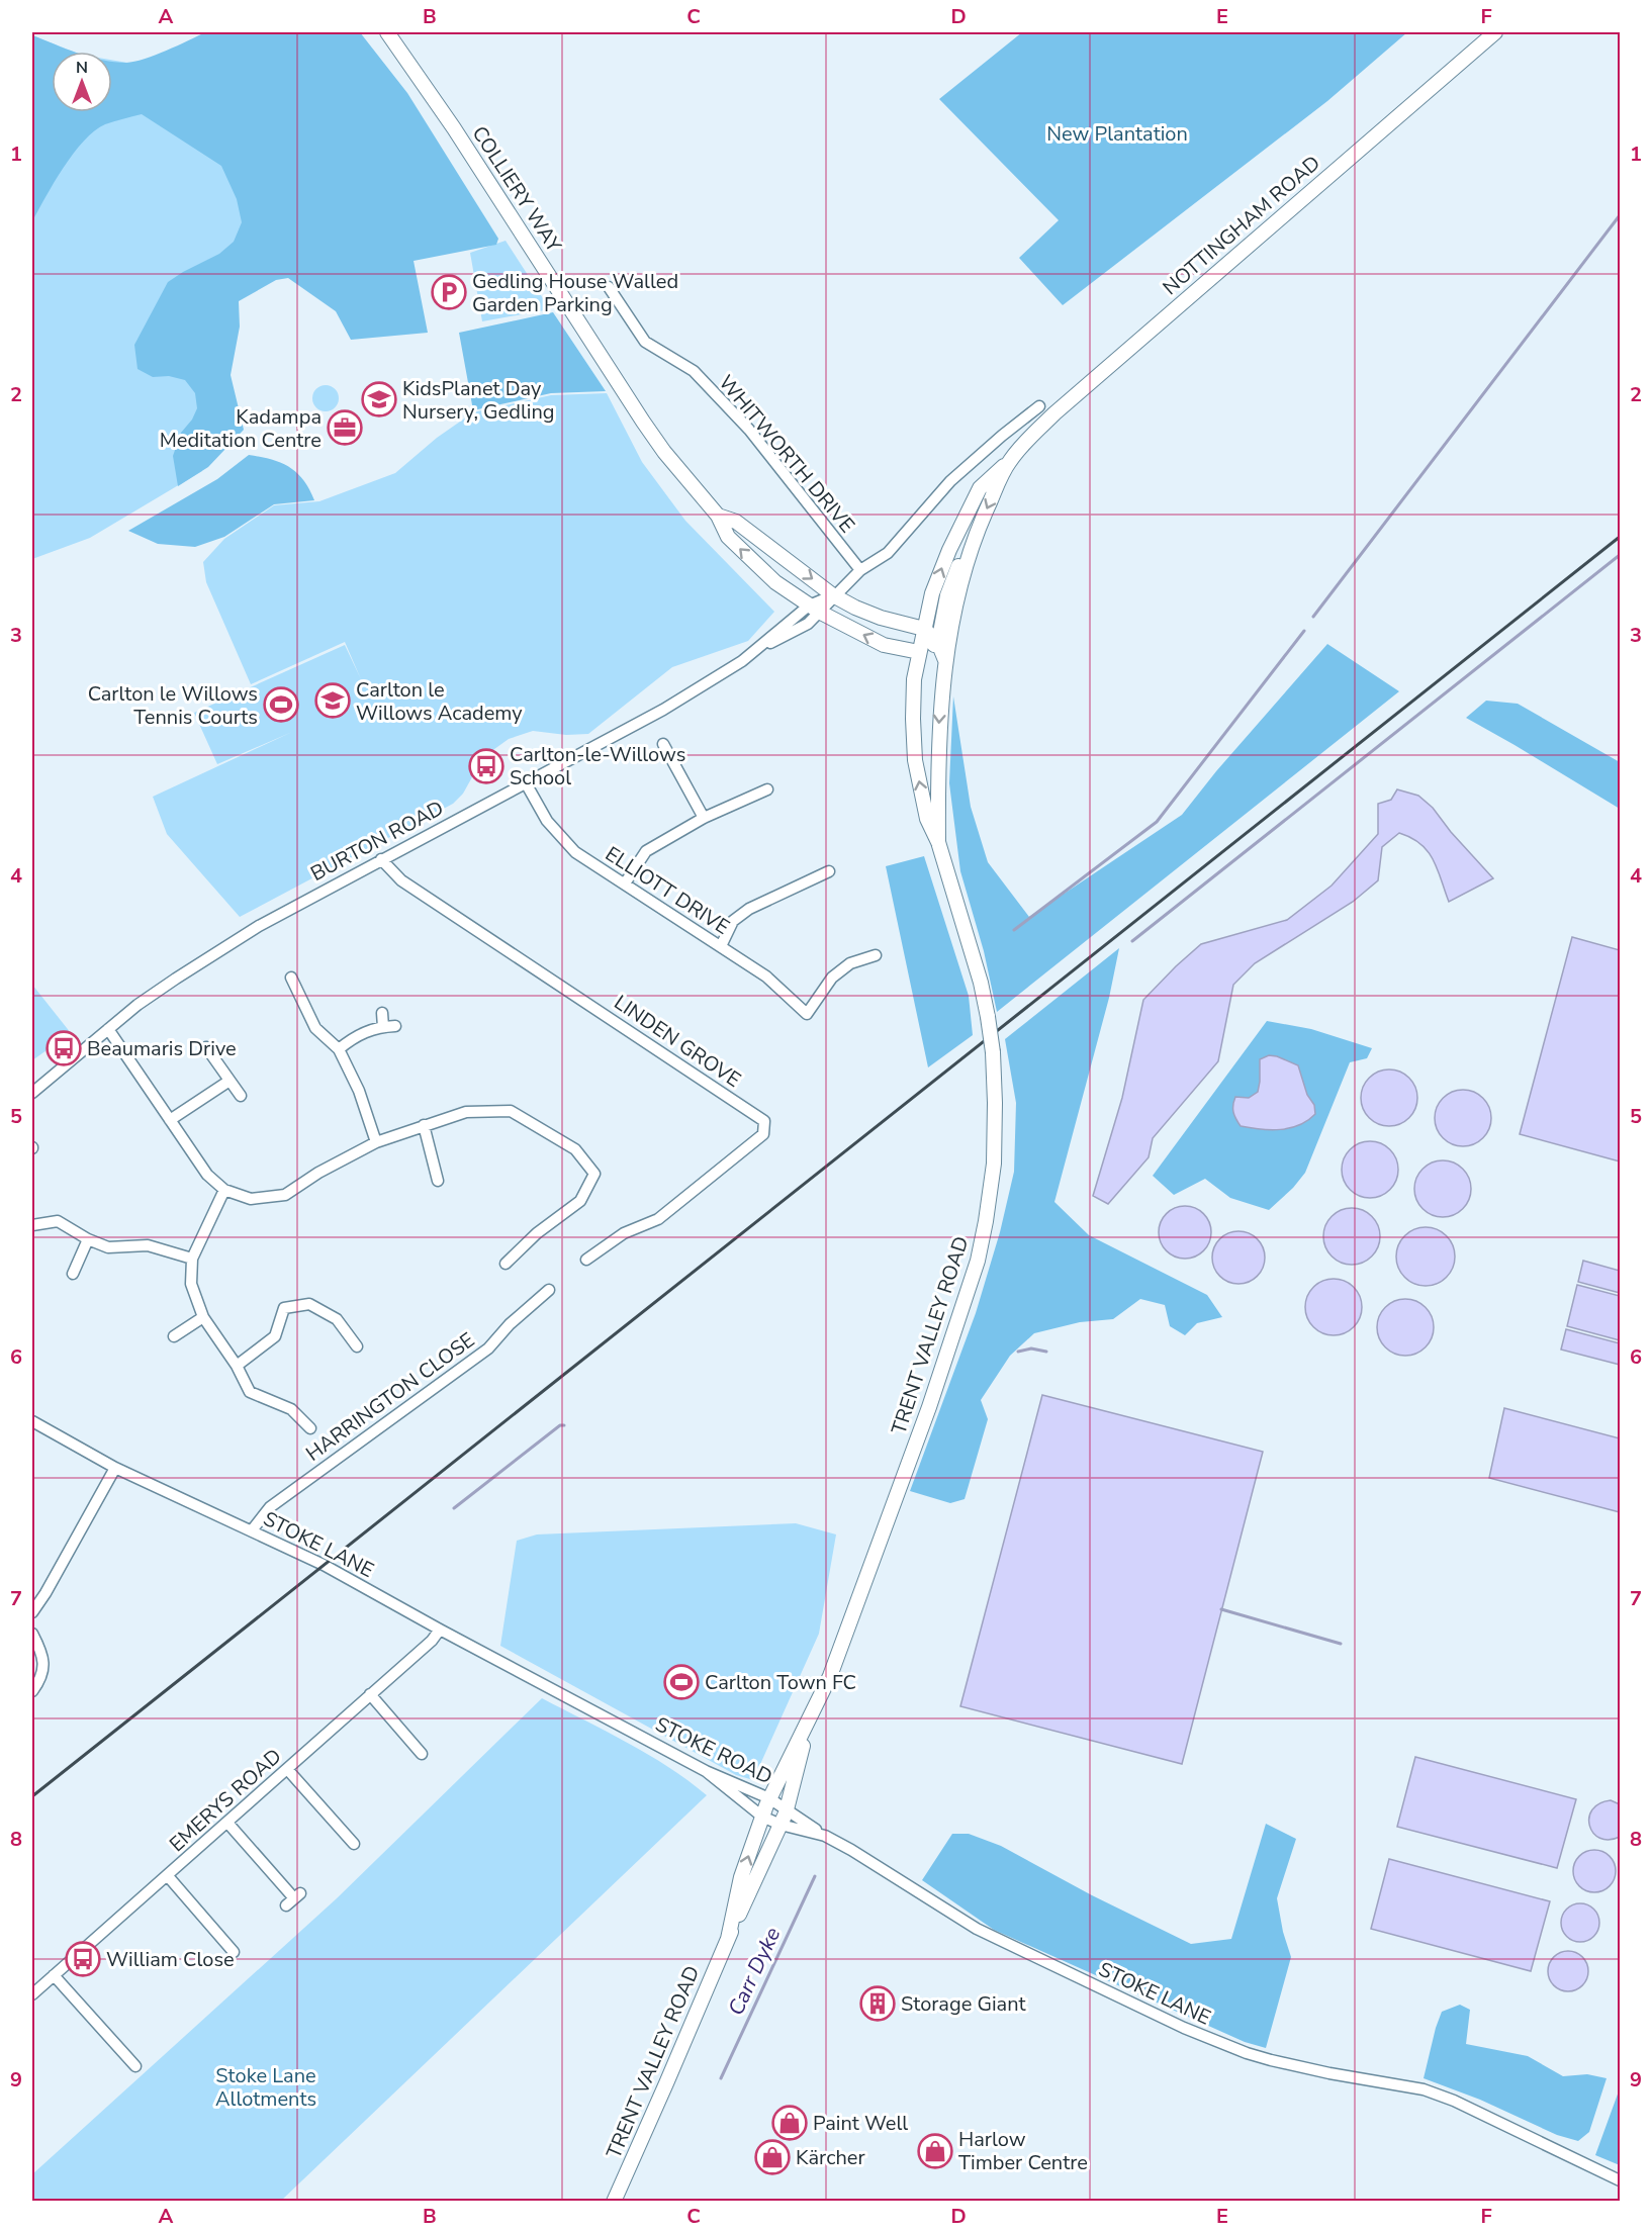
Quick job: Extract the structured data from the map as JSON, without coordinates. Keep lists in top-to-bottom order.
{
  "streets": {
    "main road": ["COLLIERY WAY", "NOTTINGHAM ROAD", "TRENT VALLEY ROAD"],
    "street": [
      "WHITWORTH DRIVE",
      "BURTON ROAD",
      "ELLIOTT DRIVE",
      "LINDEN GROVE",
      "HARRINGTON CLOSE",
      "STOKE LANE",
      "STOKE ROAD",
      "EMERYS ROAD"
    ]
  },
  "crossings": [
    ["COLLIERY WAY", "BURTON ROAD"],
    ["COLLIERY WAY", "TRENT VALLEY ROAD"],
    ["NOTTINGHAM ROAD", "TRENT VALLEY ROAD"],
    ["WHITWORTH DRIVE", "BURTON ROAD"],
    ["BURTON ROAD", "ELLIOTT DRIVE"],
    ["BURTON ROAD", "LINDEN GROVE"],
    ["TRENT VALLEY ROAD", "STOKE LANE"],
    ["TRENT VALLEY ROAD", "STOKE ROAD"],
    ["HARRINGTON CLOSE", "STOKE LANE"],
    ["STOKE LANE", "STOKE ROAD"],
    ["STOKE LANE", "EMERYS ROAD"]
  ],
  "water": ["Carr Dyke"],
  "parks": ["New Plantation", "Stoke Lane Allotments"],
  "places": {
    "parking": ["Gedling House Walled Garden Parking"],
    "school or university": ["KidsPlanet Day Nursery, Gedling", "Carlton le Willows Academy"],
    "office": ["Kadampa Meditation Centre"],
    "sports": ["Carlton le Willows Tennis Courts", "Carlton Town FC"],
    "bus stop": ["Carlton-le-Willows School", "Beaumaris Drive", "William Close"],
    "building": ["Storage Giant"],
    "shop": ["Paint Well", "Harlow Timber Centre", "Kärcher"]
  },
  "north": "top",
  "grid": {
    "columns": [
      "A",
      "B",
      "C",
      "D",
      "E",
      "F"
    ],
    "rows": [
      "1",
      "2",
      "3",
      "4",
      "5",
      "6",
      "7",
      "8",
      "9"
    ]
  }
}
